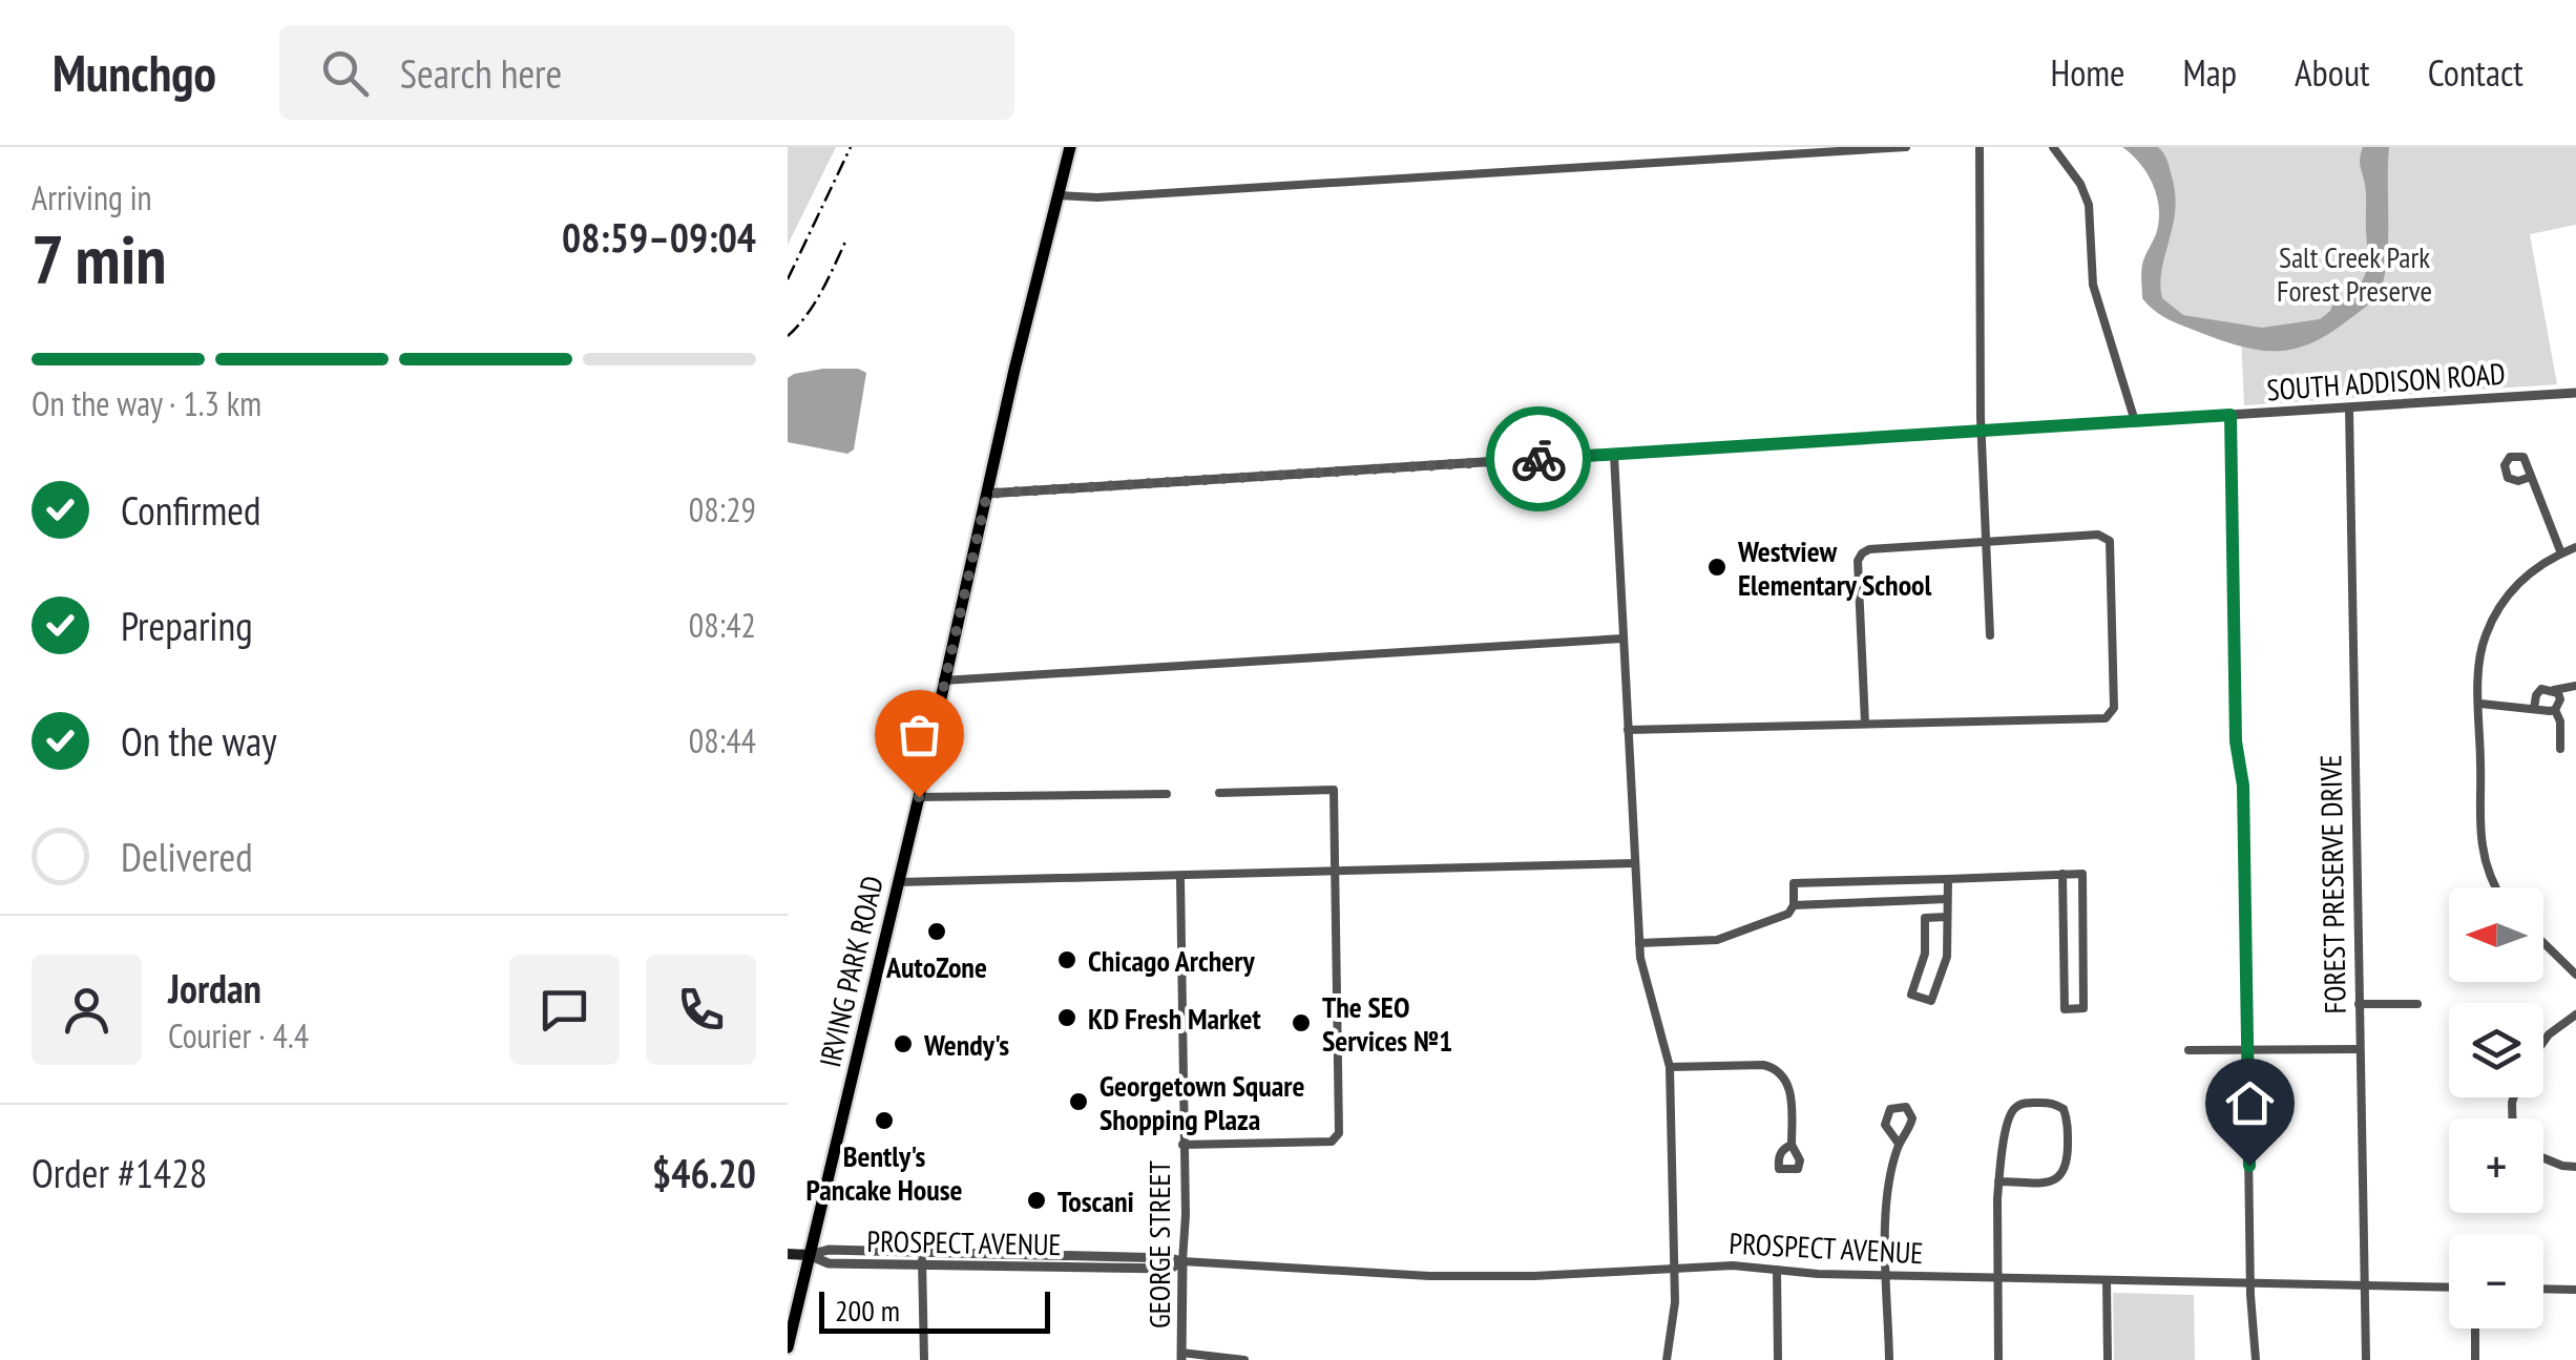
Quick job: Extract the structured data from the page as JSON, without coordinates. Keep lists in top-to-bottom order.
{
  "streets": {
    "main road": ["IRVING PARK ROAD", "PROSPECT AVENUE"],
    "street": ["SOUTH ADDISON ROAD", "FOREST PRESERVE DRIVE", "GEORGE STREET"]
  },
  "crossings": [
    ["SOUTH ADDISON ROAD", "FOREST PRESERVE DRIVE"],
    ["SOUTH ADDISON ROAD", "IRVING PARK ROAD"],
    ["FOREST PRESERVE DRIVE", "PROSPECT AVENUE"],
    ["IRVING PARK ROAD", "PROSPECT AVENUE"],
    ["PROSPECT AVENUE", "GEORGE STREET"]
  ],
  "parks": ["Salt Creek Park Forest Preserve"],
  "places": [
    "Westview Elementary School",
    "AutoZone",
    "Chicago Archery",
    "KD Fresh Market",
    "The SEO Services №1",
    "Wendy's",
    "Georgetown Square Shopping Plaza",
    "Bently's Pancake House",
    "Toscani"
  ],
  "scale_bar": "200 m",
  "north": "left",
  "page": {
    "header": "Munchgo",
    "search": "Search here",
    "nav": [
      "Home",
      "Map",
      "About",
      "Contact"
    ],
    "heading": ["7 min", "Arriving in", "08:59–09:04"],
    "panel": [
      "Jordan",
      "Courier · 4.4",
      "Order #1428",
      "$46.20"
    ],
    "bar": "On the way · 1.3 km",
    "list": [
      ["Confirmed", "08:29"],
      ["Preparing", "08:42"],
      ["On the way", "08:44"],
      "Delivered"
    ],
    "map_buttons": ["+", "−"],
    "scale": "200 m"
  }
}
